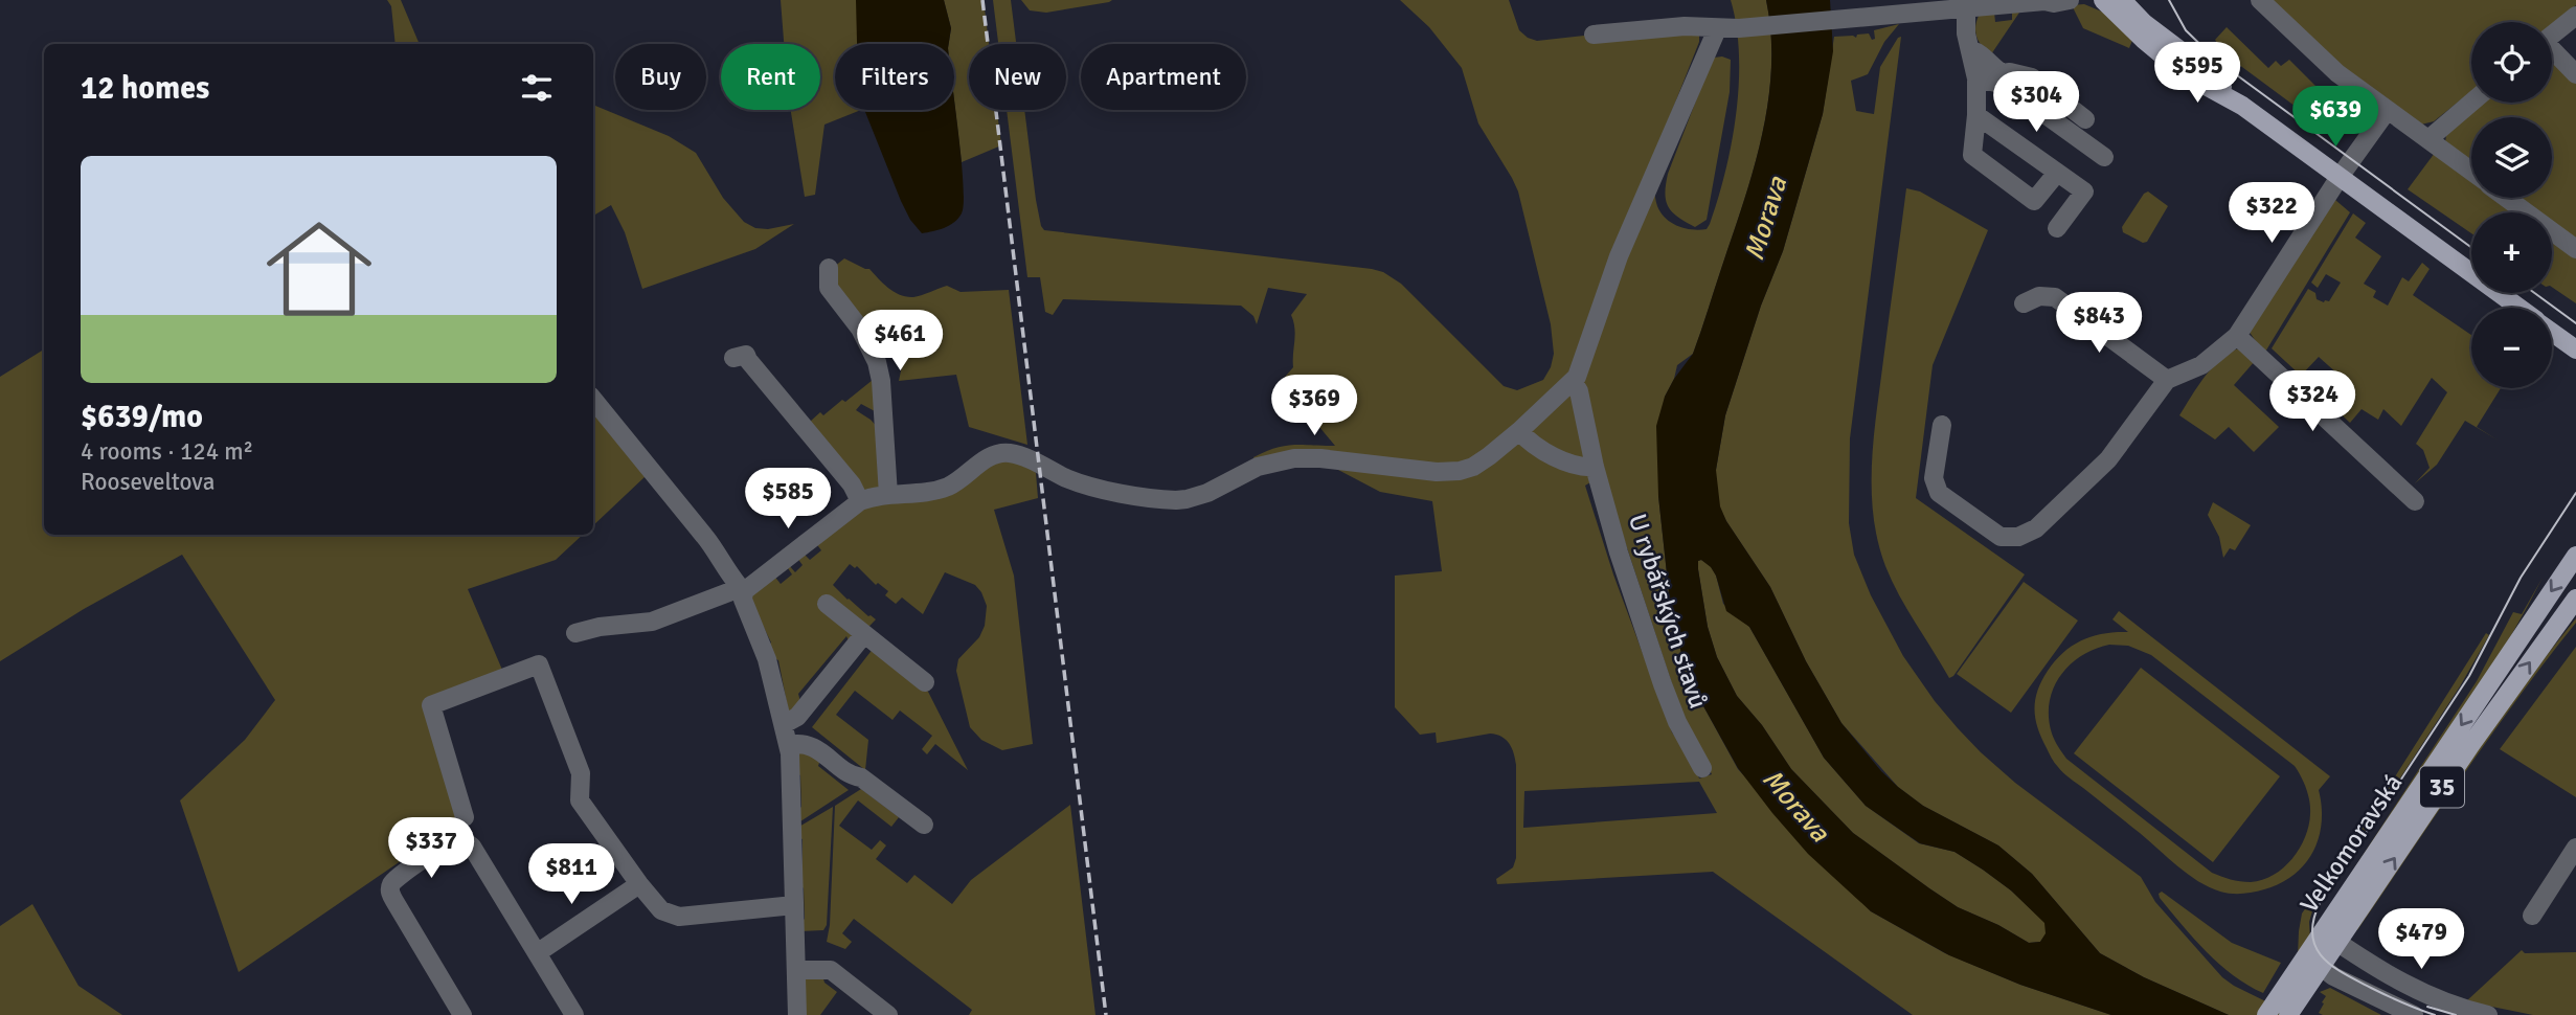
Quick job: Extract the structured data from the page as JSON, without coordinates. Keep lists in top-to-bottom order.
{
  "streets": {
    "main road": ["35", "Velkomoravská"],
    "street": ["U rybářských stavů"]
  },
  "crossings": [
    ["35", "Velkomoravská"]
  ],
  "water": ["Morava"],
  "page": {
    "map_buttons": ["+", "−"],
    "price": [
      "$595",
      "$304",
      "$639",
      "$322",
      "$843",
      "$461",
      "$324",
      "$369",
      "$585",
      "$337",
      "$811",
      "$479"
    ],
    "chip": [
      "Buy",
      "Rent",
      "Filters",
      "New",
      "Apartment"
    ],
    "heading": "12 homes",
    "list": [
      {
        "name": "$639/mo",
        "note": "4 rooms · 124 m² · Rooseveltova"
      }
    ]
  }
}
